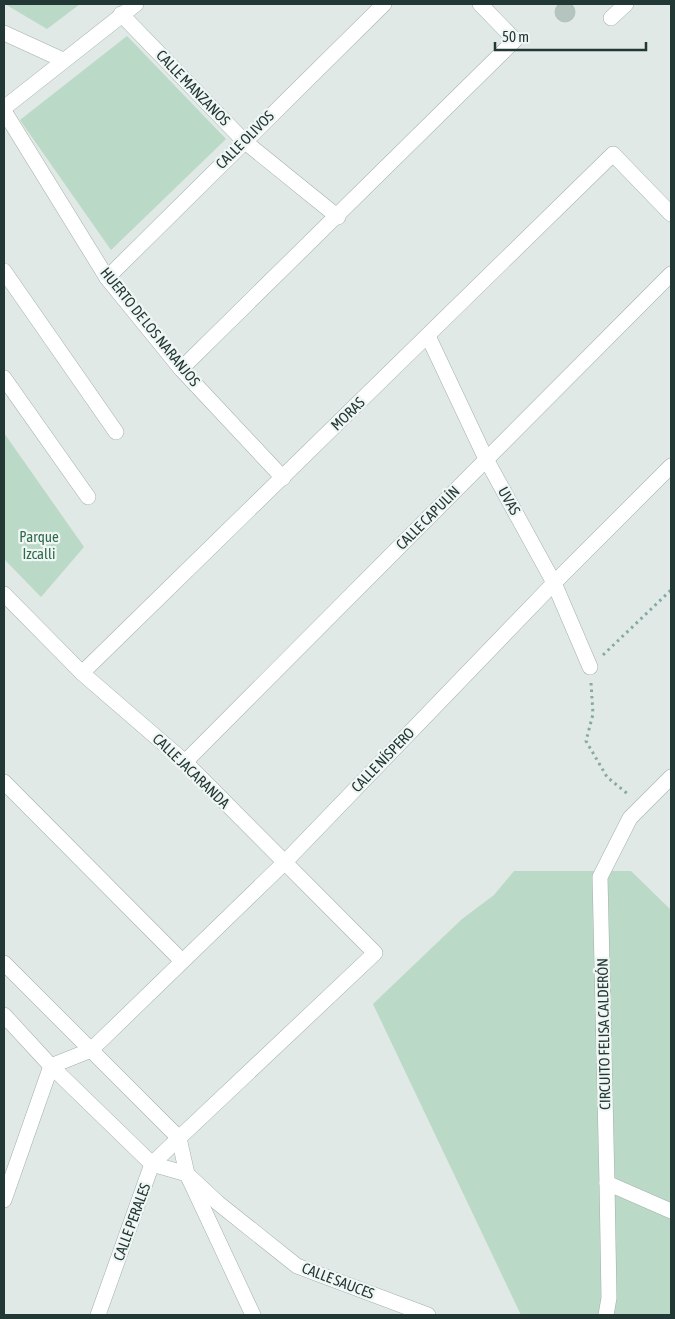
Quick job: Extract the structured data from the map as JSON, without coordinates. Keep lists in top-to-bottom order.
{
  "streets": {
    "street": [
      "CALLE MANZANOS",
      "CALLE OLIVOS",
      "HUERTO DE LOS NARANJOS",
      "MORAS",
      "UVAS",
      "CALLE CAPULÍN",
      "CALLE NÍSPERO",
      "CALLE JACARANDA",
      "CIRCUITO FELISA CALDERÓN",
      "CALLE PERALES",
      "CALLE SAUCES"
    ]
  },
  "crossings": [
    ["CALLE MANZANOS", "CALLE OLIVOS"],
    ["CALLE OLIVOS", "HUERTO DE LOS NARANJOS"],
    ["HUERTO DE LOS NARANJOS", "MORAS"],
    ["MORAS", "UVAS"],
    ["MORAS", "CALLE JACARANDA"],
    ["UVAS", "CALLE CAPULÍN"],
    ["UVAS", "CALLE NÍSPERO"],
    ["CALLE CAPULÍN", "CALLE JACARANDA"],
    ["CALLE NÍSPERO", "CALLE JACARANDA"],
    ["CALLE JACARANDA", "CALLE PERALES"]
  ],
  "parks": ["Parque Izcalli"],
  "scale_bar": "50 m"
}
